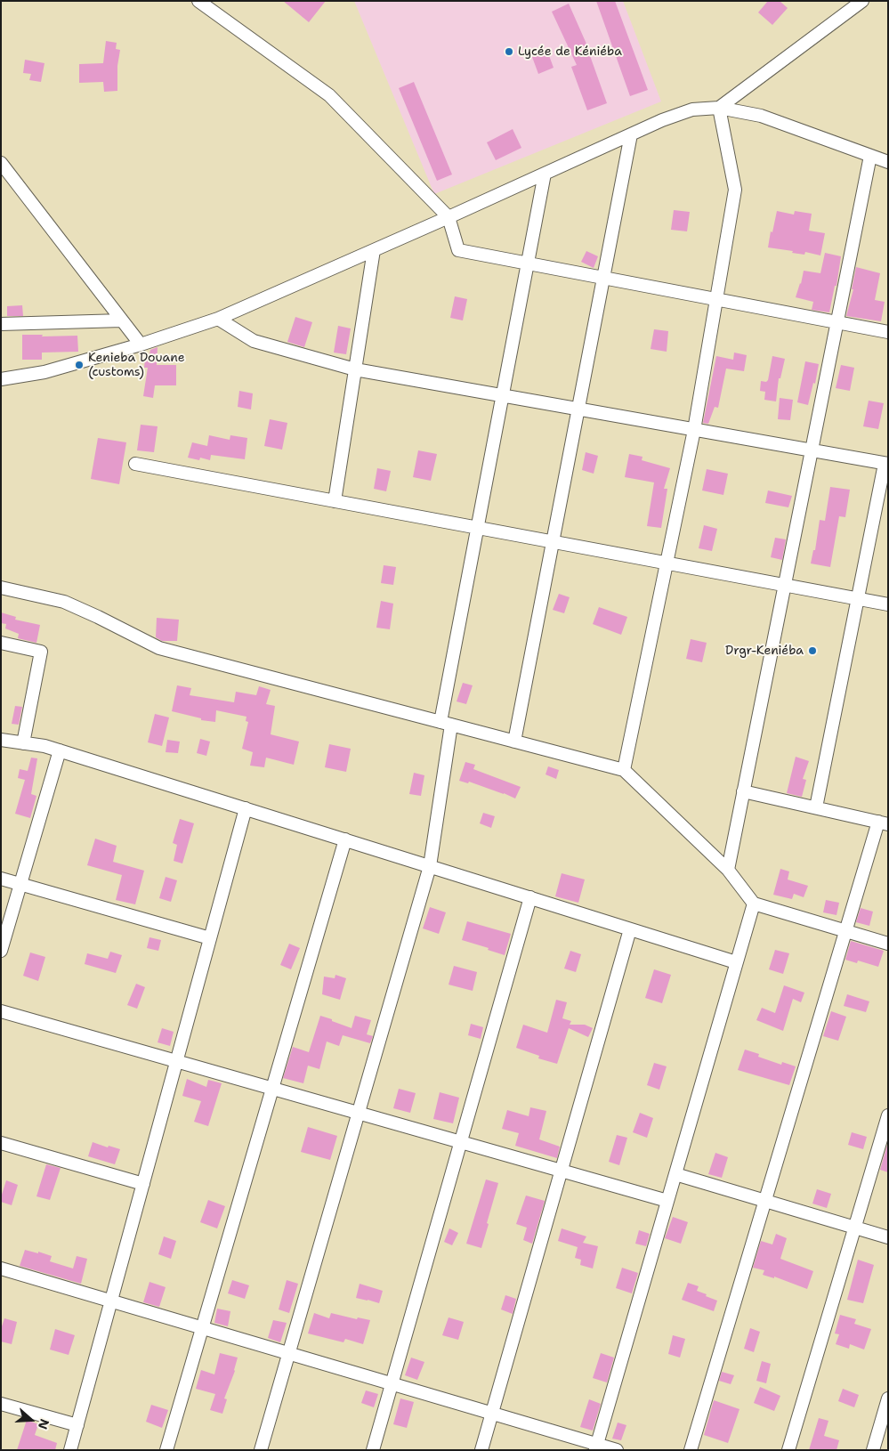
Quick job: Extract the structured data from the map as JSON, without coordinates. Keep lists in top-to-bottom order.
{
  "places": ["Lycée de Kéniéba", "Kenieba Douane (customs)", "Drgr-Keniéba"],
  "north": "right"
}
